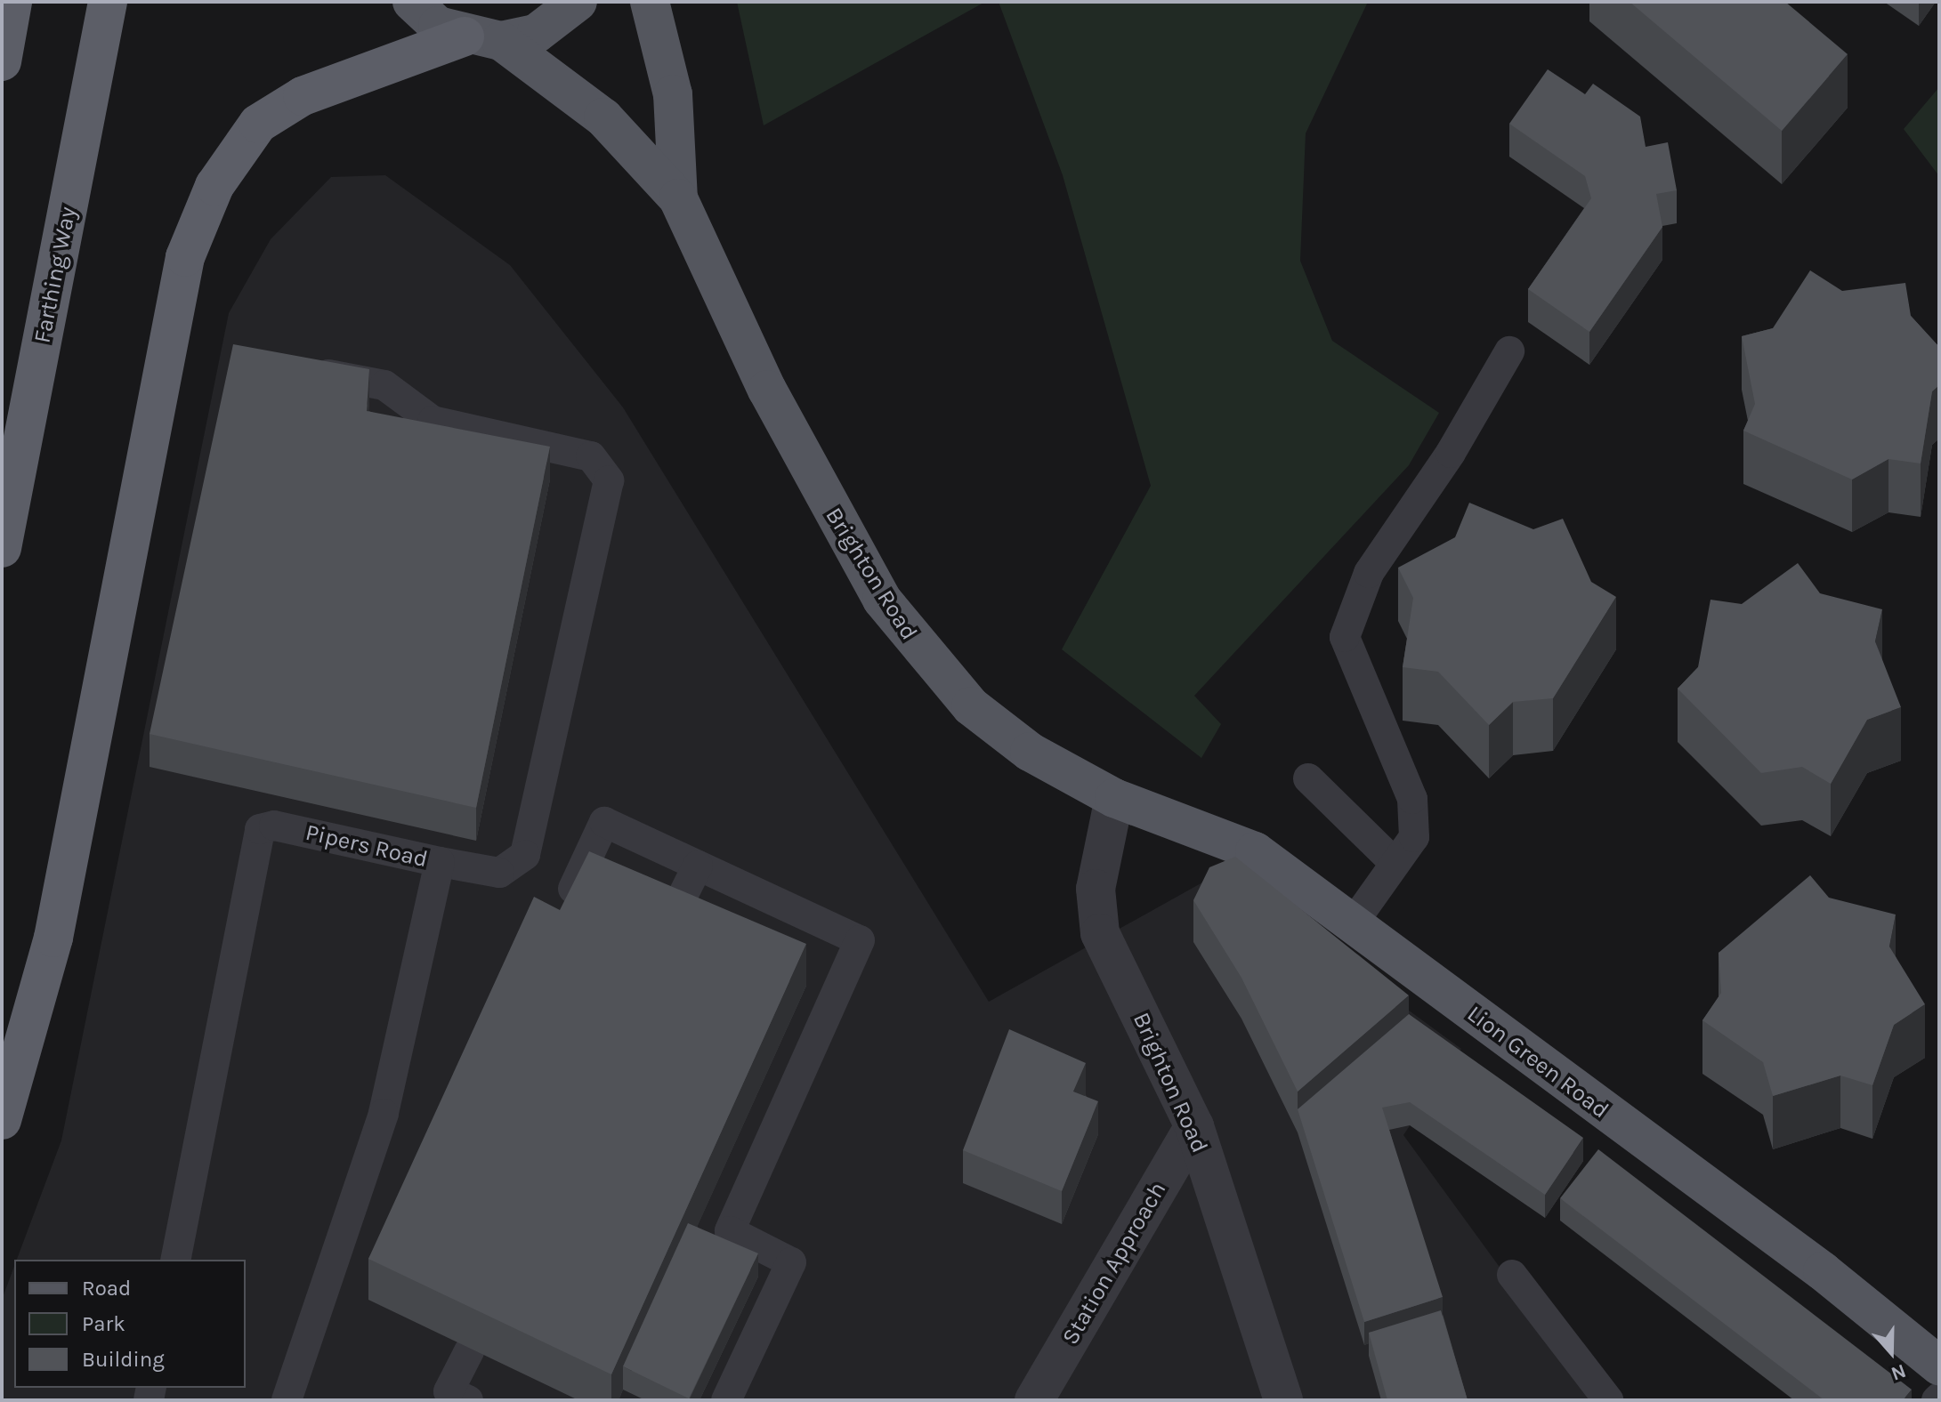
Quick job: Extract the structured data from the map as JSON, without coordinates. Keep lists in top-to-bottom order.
{
  "streets": {
    "highway": ["Farthing Way"],
    "main road": ["Brighton Road", "Lion Green Road"],
    "street": ["Station Approach"],
    "lane": ["Pipers Road"]
  },
  "crossings": [
    ["Brighton Road", "Lion Green Road"],
    ["Brighton Road", "Station Approach"]
  ],
  "legend": ["Road", "Park", "Building"],
  "north": "bottom"
}
